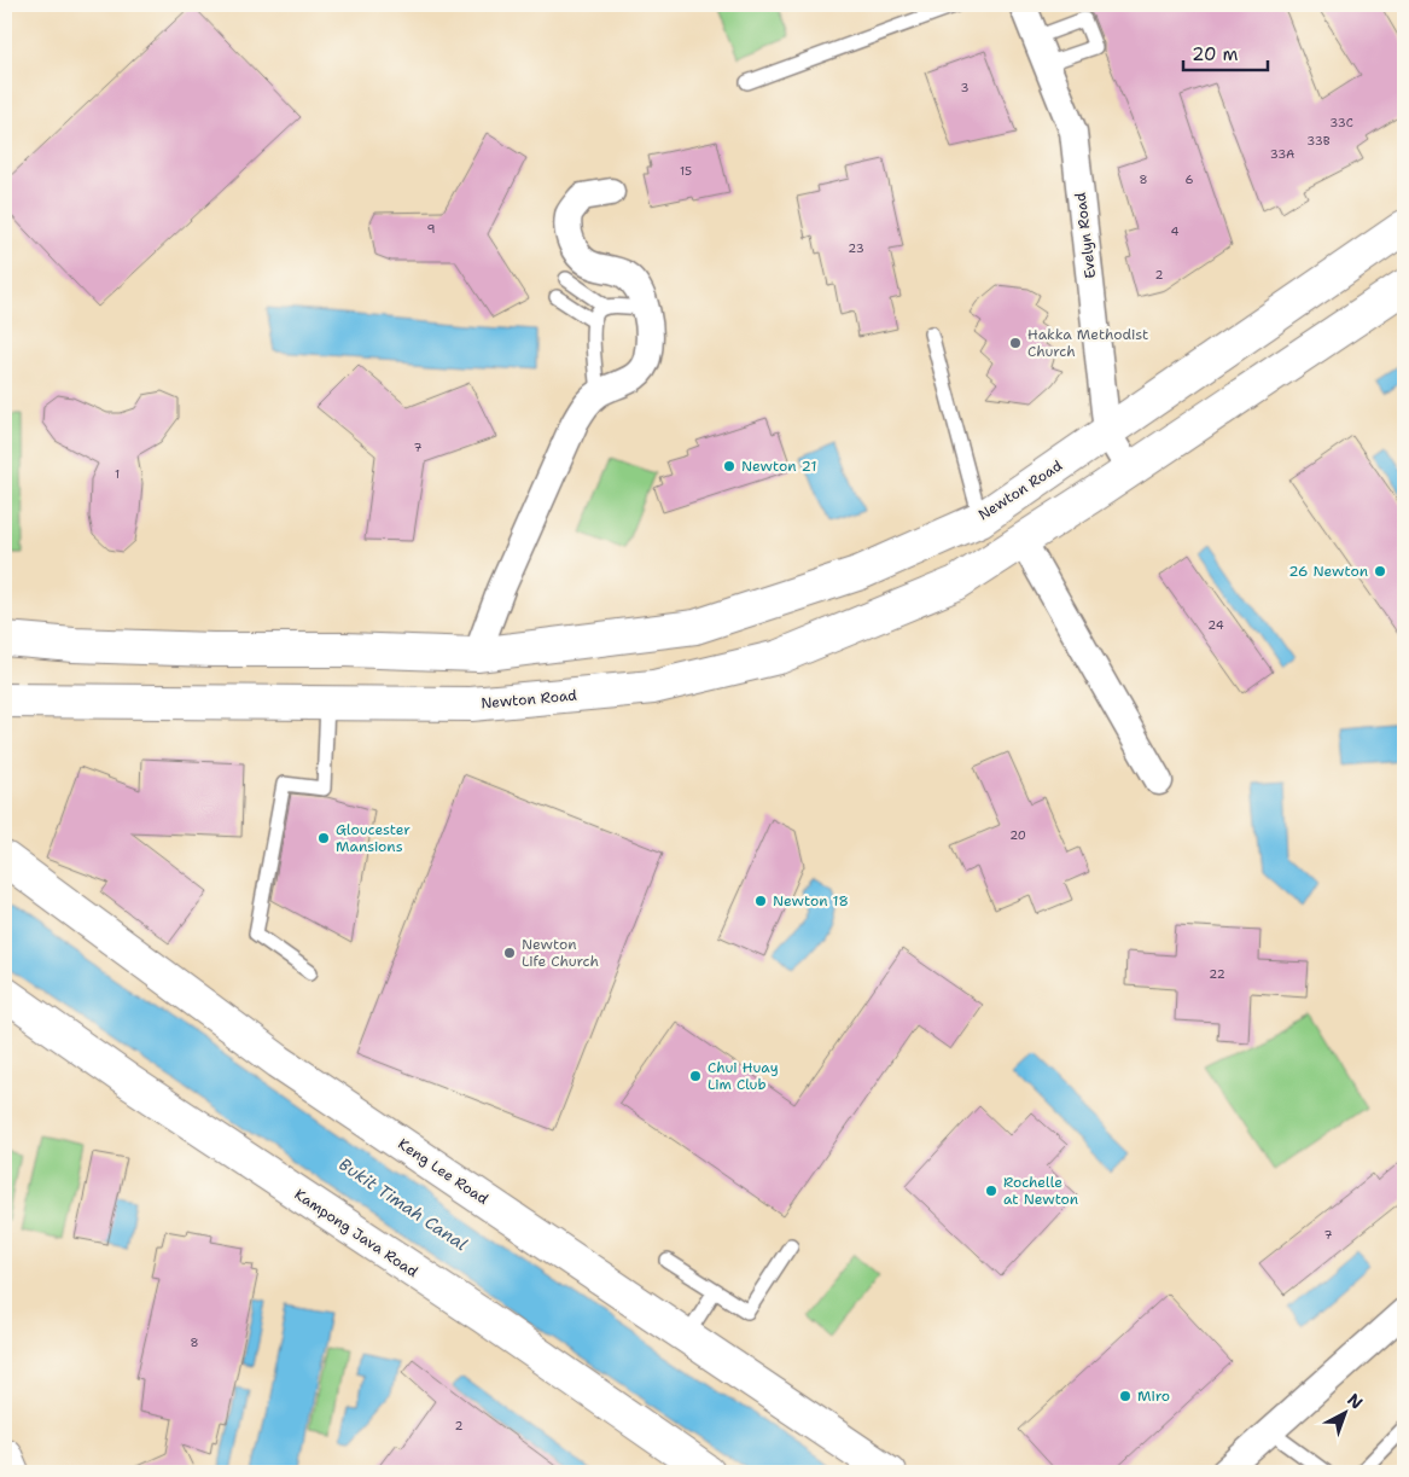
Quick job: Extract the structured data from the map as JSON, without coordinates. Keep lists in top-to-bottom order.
{
  "streets": {
    "main road": ["Newton Road", "Keng Lee Road", "Kampong Java Road"],
    "street": ["Evelyn Road"]
  },
  "crossings": [
    ["Evelyn Road", "Newton Road"]
  ],
  "water": ["Bukit Timah Canal"],
  "places": [
    "Hakka Methodist Church",
    "Newton 21",
    "26 Newton",
    "Gloucester Mansions",
    "Newton 18",
    "Newton Life Church",
    "Chui Huay Lim Club",
    "Rochelle at Newton",
    "Miro"
  ],
  "house_numbers": [
    "3",
    "33C",
    "33B",
    "33A",
    "15",
    "8",
    "6",
    "9",
    "4",
    "23",
    "2",
    "7",
    "1",
    "24",
    "20",
    "22",
    "7",
    "8",
    "2"
  ],
  "scale_bar": "20 m",
  "north": "top right"
}
